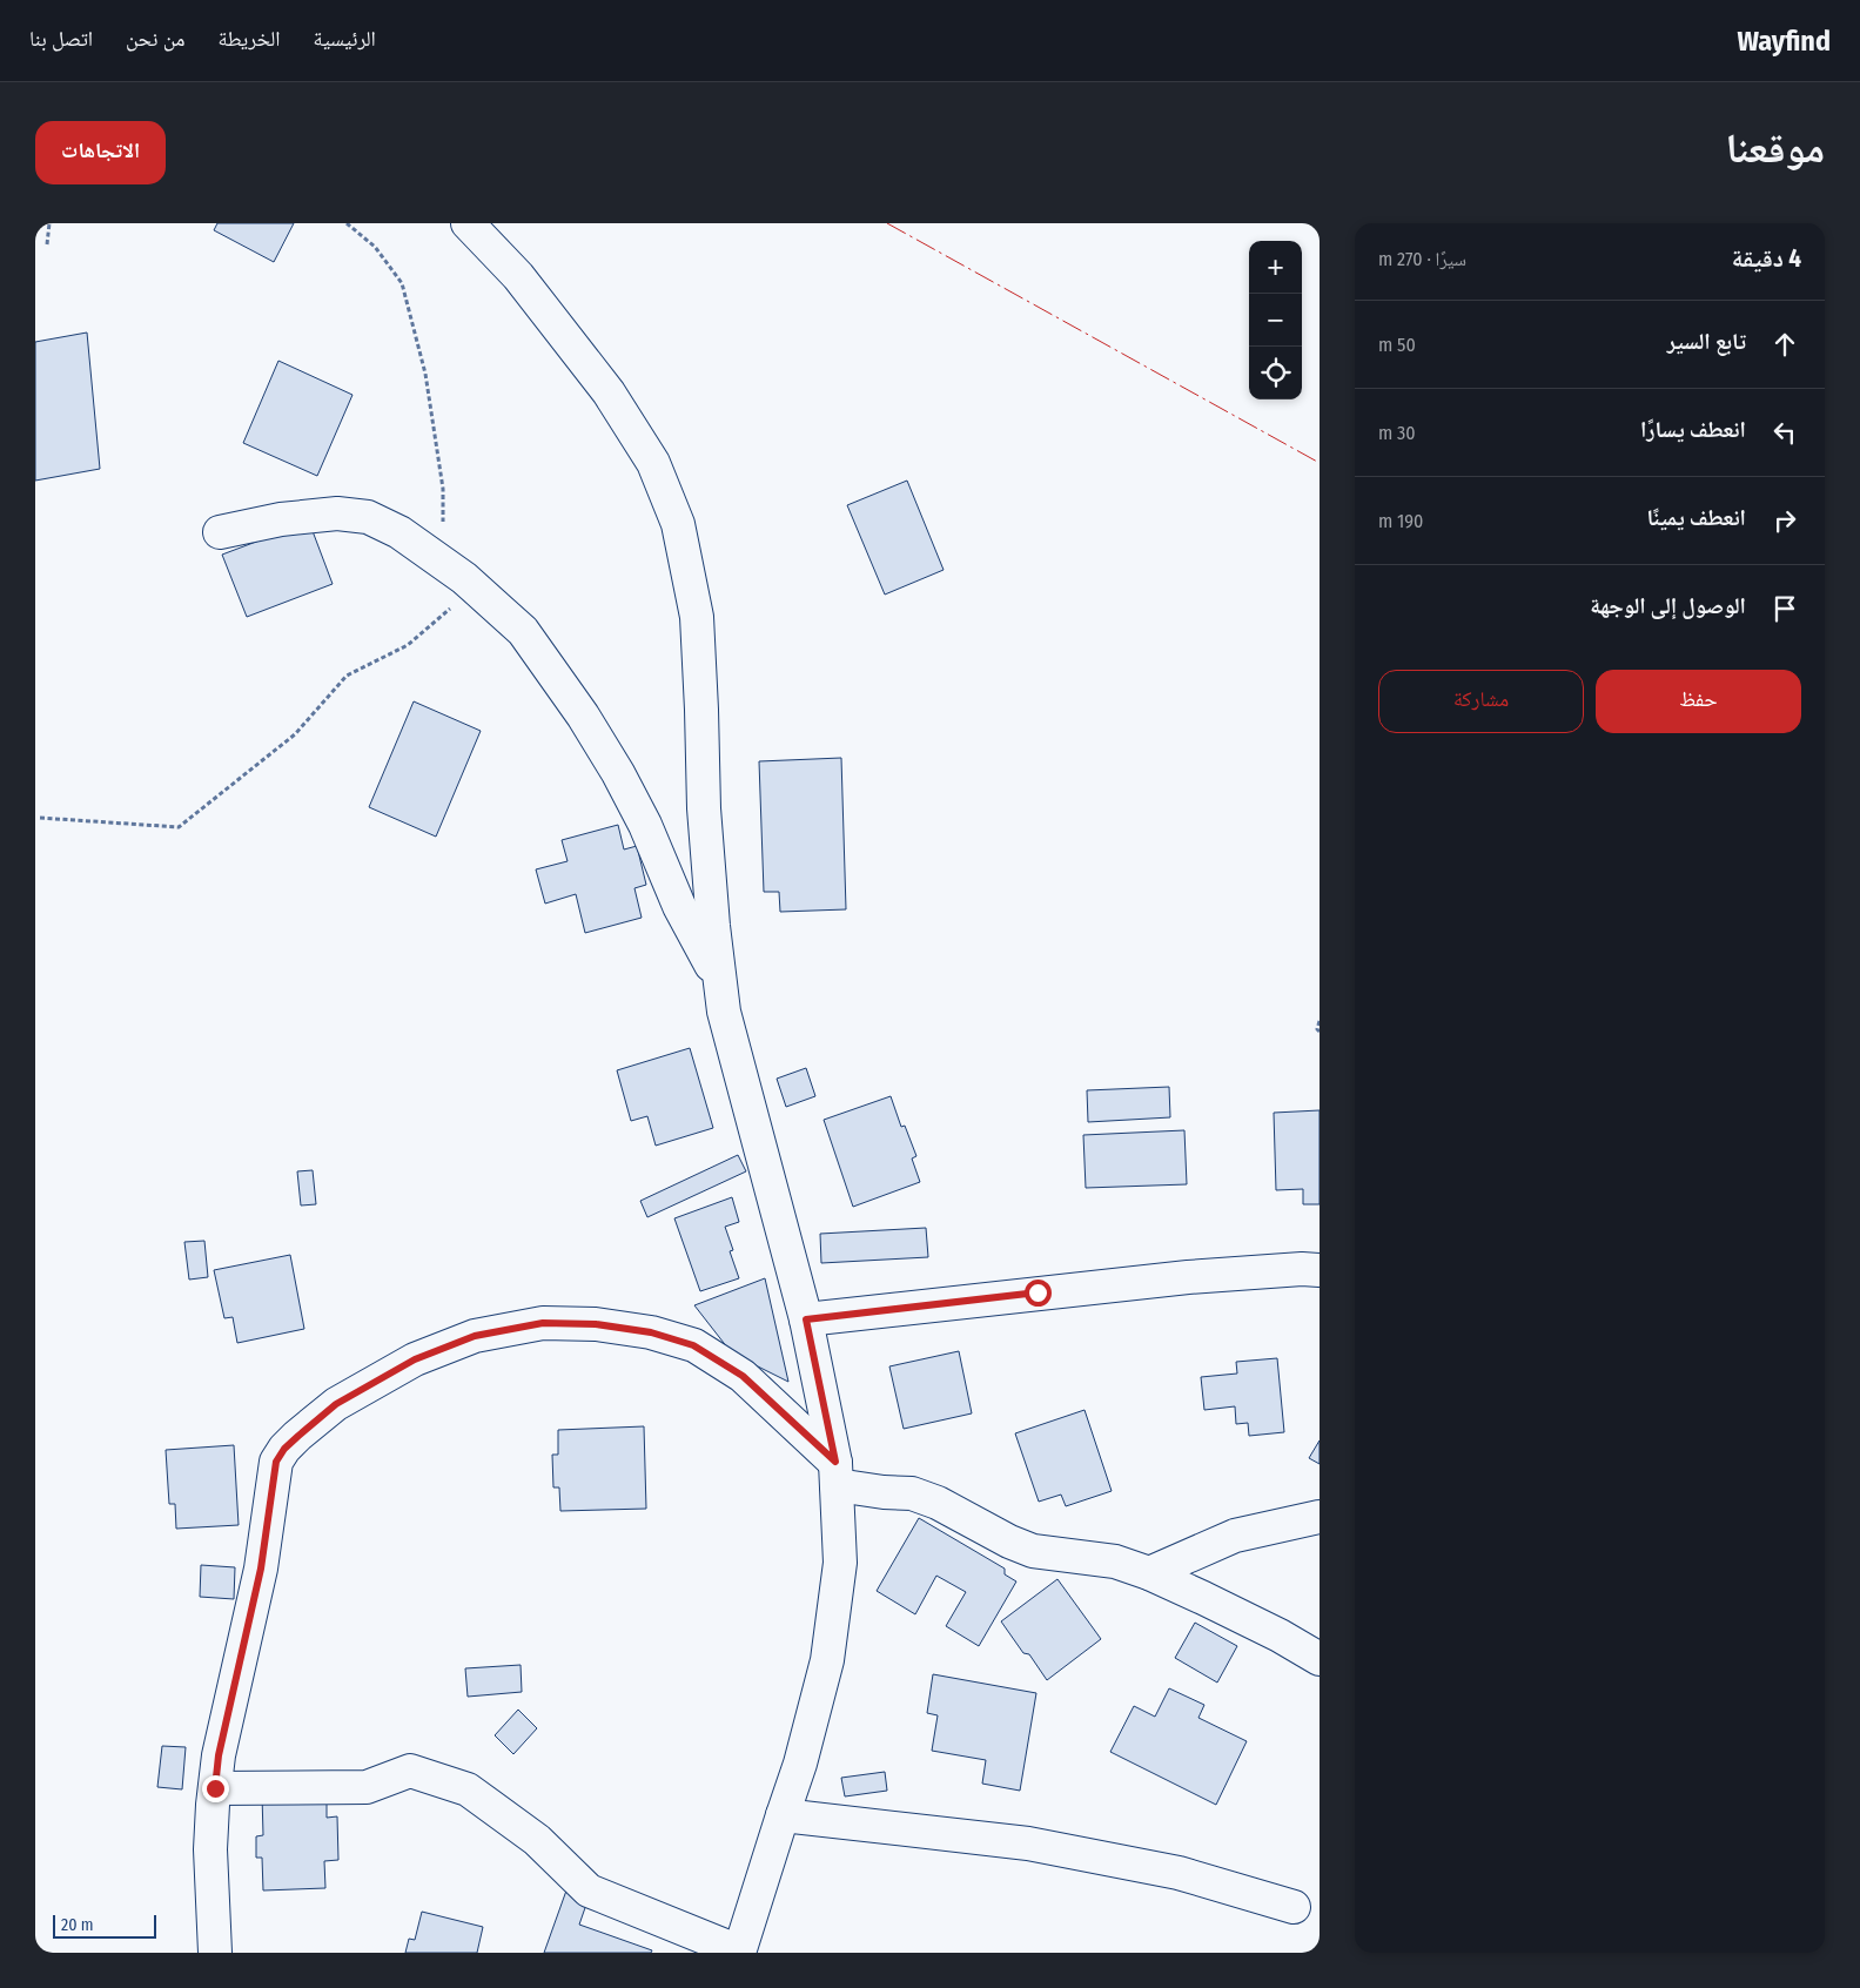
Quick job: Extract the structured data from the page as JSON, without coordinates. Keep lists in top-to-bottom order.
{
  "scale_bar": "20 m",
  "page": {
    "header": "Wayfind",
    "nav": [
      "الرئيسية",
      "الخريطة",
      "من نحن",
      "اتصل بنا"
    ],
    "title": "موقعنا",
    "buttons": [
      "الاتجاهات",
      ["حفظ", "مشاركة"]
    ],
    "heading": ["4 دقيقة", "سيرًا · 270 m"],
    "map_buttons": ["+", "−"],
    "list": [
      ["تابع السير", "50 m"],
      ["انعطف يسارًا", "30 m"],
      ["انعطف يمينًا", "190 m"],
      "الوصول إلى الوجهة"
    ],
    "scale": "20 m"
  }
}
